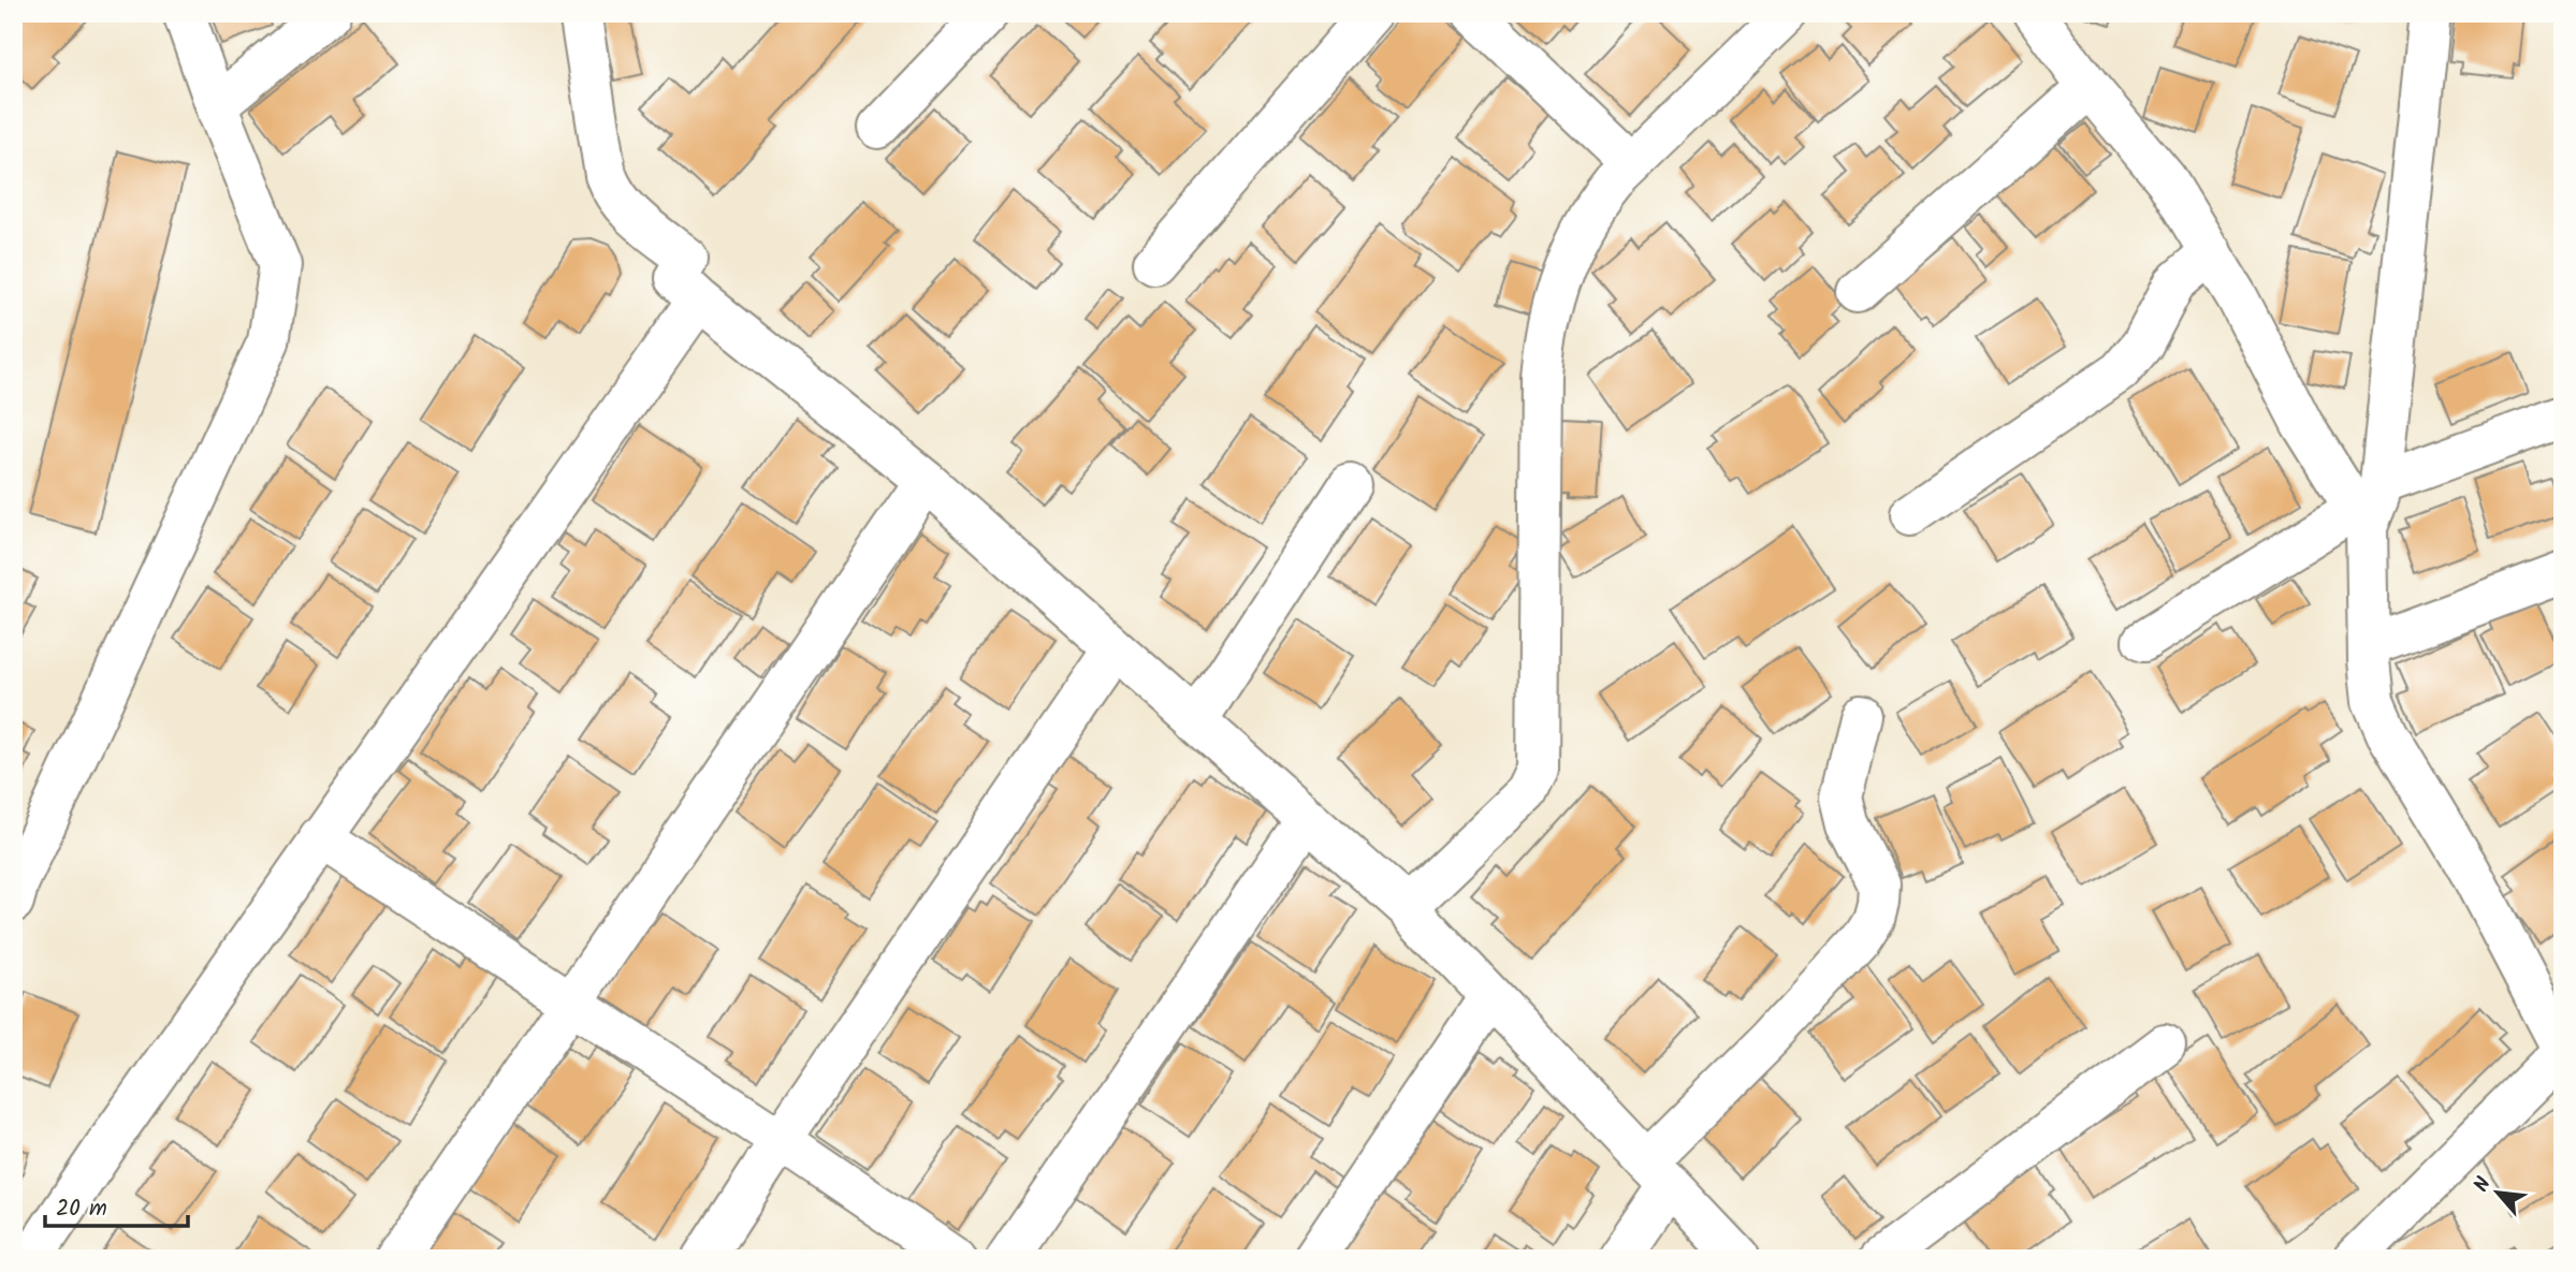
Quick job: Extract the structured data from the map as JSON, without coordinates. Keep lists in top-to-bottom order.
{
  "scale_bar": "20 m",
  "north": "top left"
}
